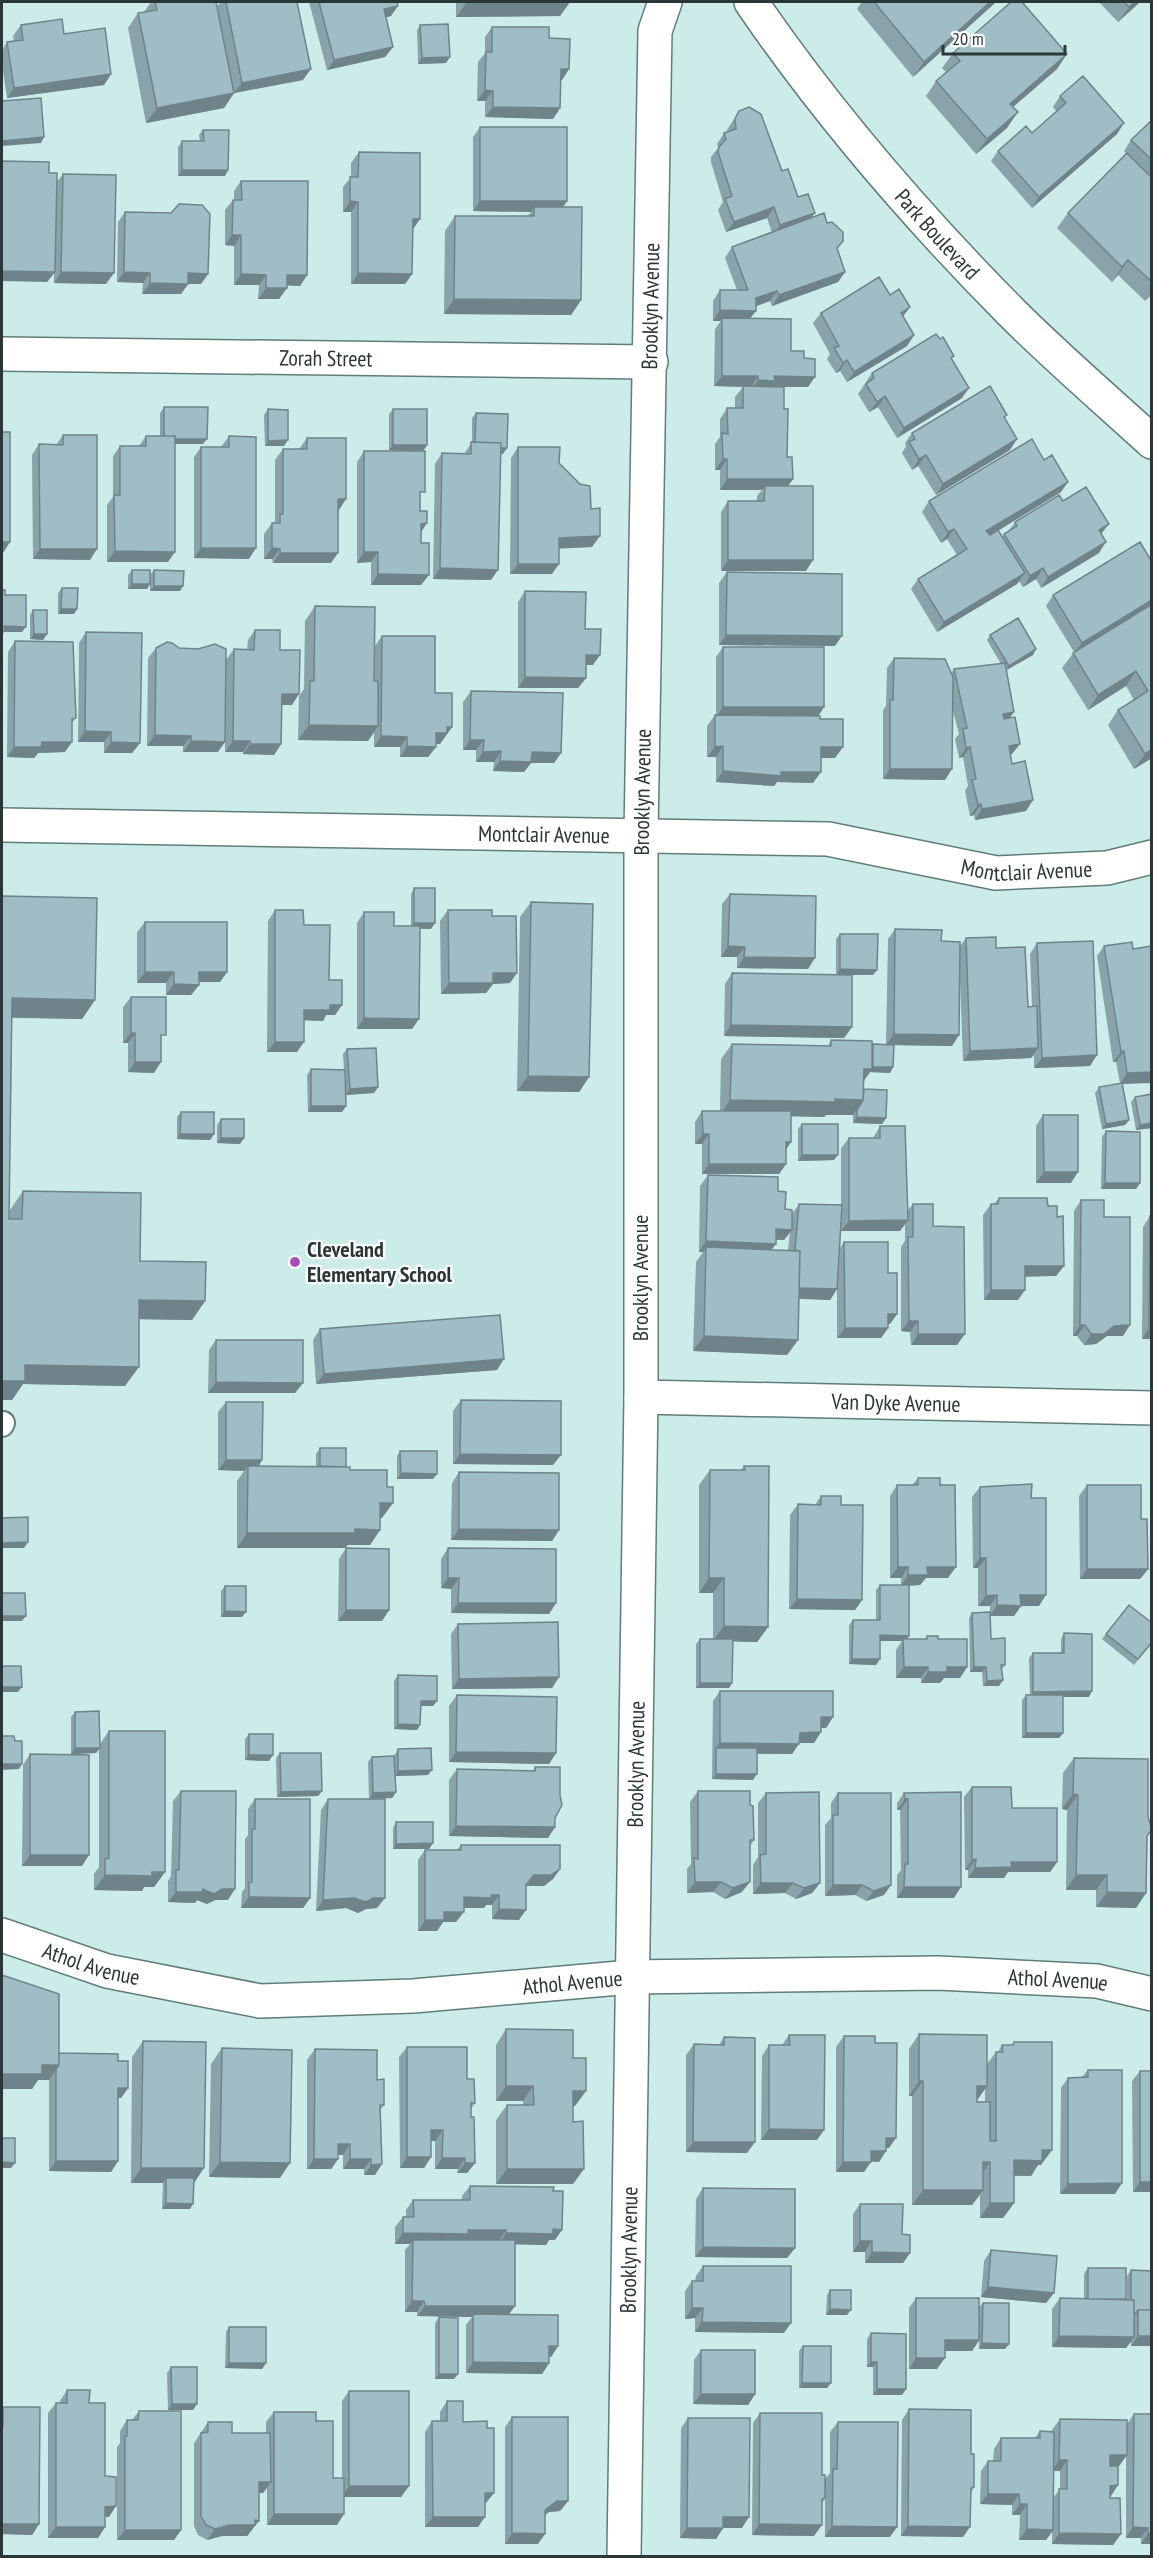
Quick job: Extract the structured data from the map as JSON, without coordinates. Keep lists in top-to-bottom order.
{
  "streets": {
    "street": [
      "Park Boulevard",
      "Brooklyn Avenue",
      "Zorah Street",
      "Montclair Avenue",
      "Van Dyke Avenue",
      "Athol Avenue"
    ]
  },
  "crossings": [
    ["Brooklyn Avenue", "Zorah Street"],
    ["Brooklyn Avenue", "Montclair Avenue"],
    ["Brooklyn Avenue", "Van Dyke Avenue"],
    ["Brooklyn Avenue", "Athol Avenue"]
  ],
  "places": ["Cleveland Elementary School"],
  "scale_bar": "20 m"
}
